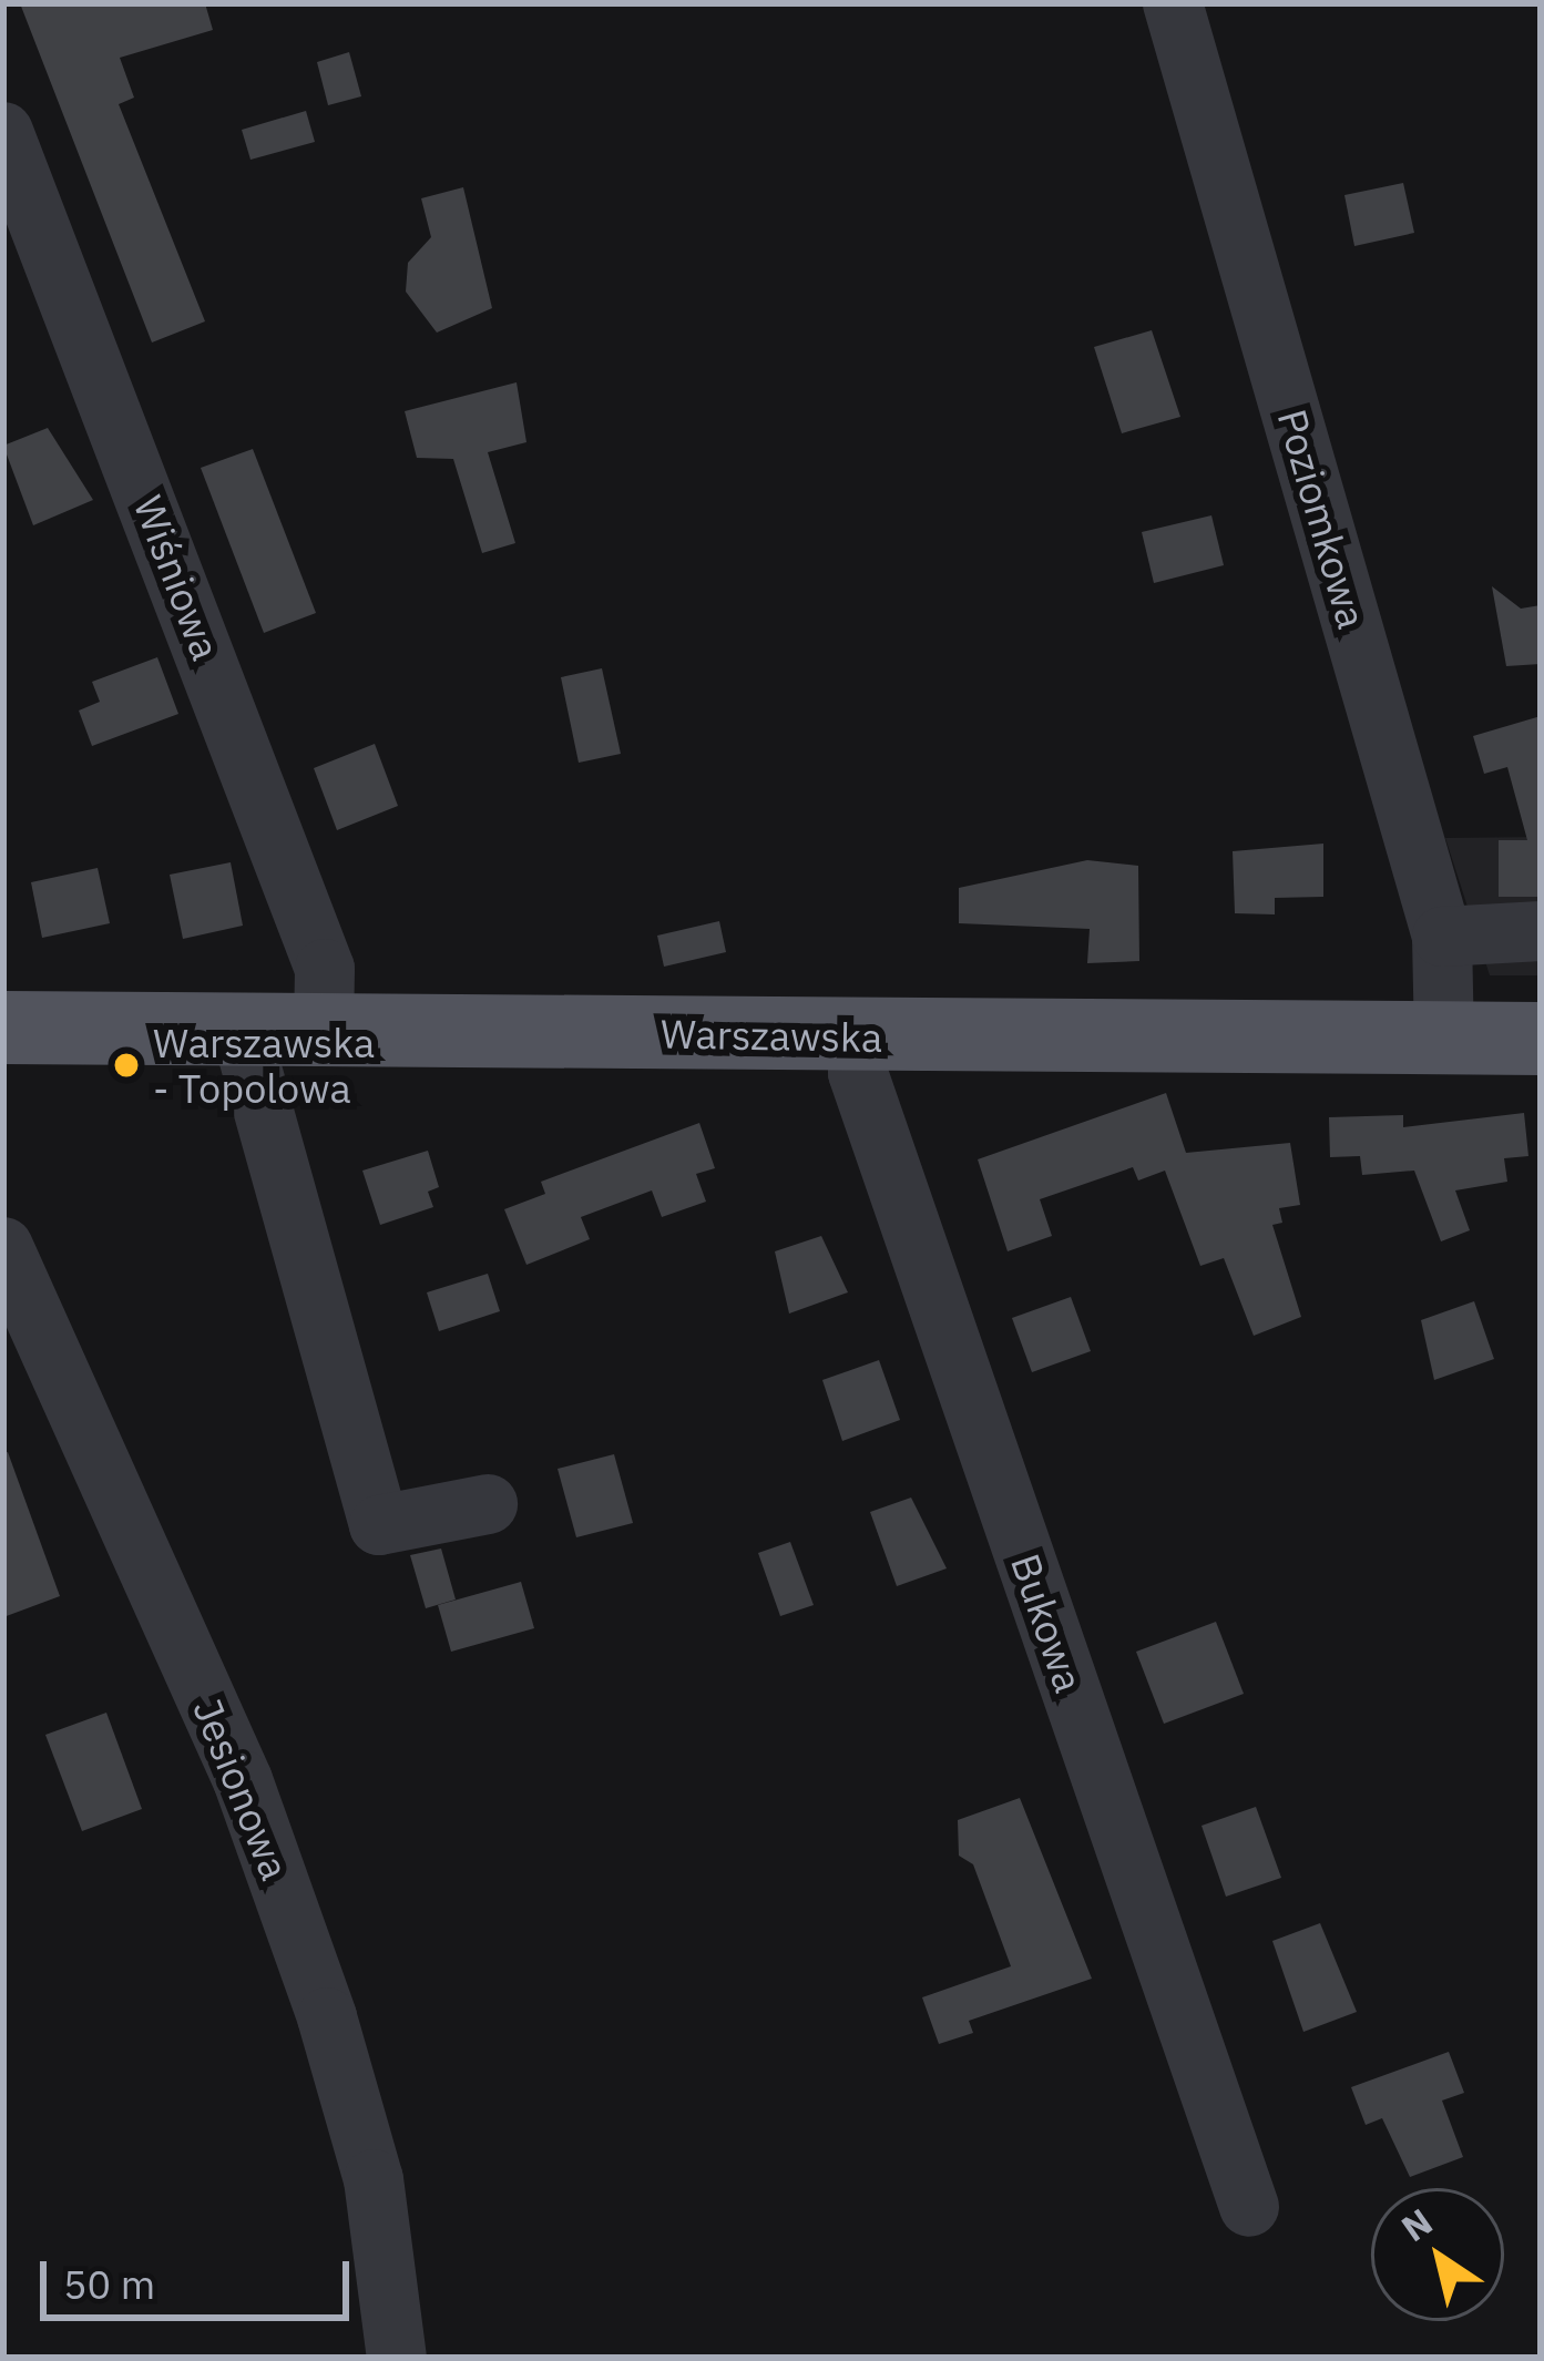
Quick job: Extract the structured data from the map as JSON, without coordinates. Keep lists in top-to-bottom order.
{
  "streets": {
    "main road": ["Warszawska"],
    "street": [
      "Poziomkowa",
      "Wiśniowa",
      "Bukowa",
      "Jesionowa"
    ]
  },
  "crossings": [
    ["Poziomkowa", "Warszawska"],
    ["Wiśniowa", "Warszawska"],
    ["Warszawska", "Bukowa"]
  ],
  "places": ["Warszawska - Topolowa"],
  "scale_bar": "50 m",
  "north": "top left"
}
